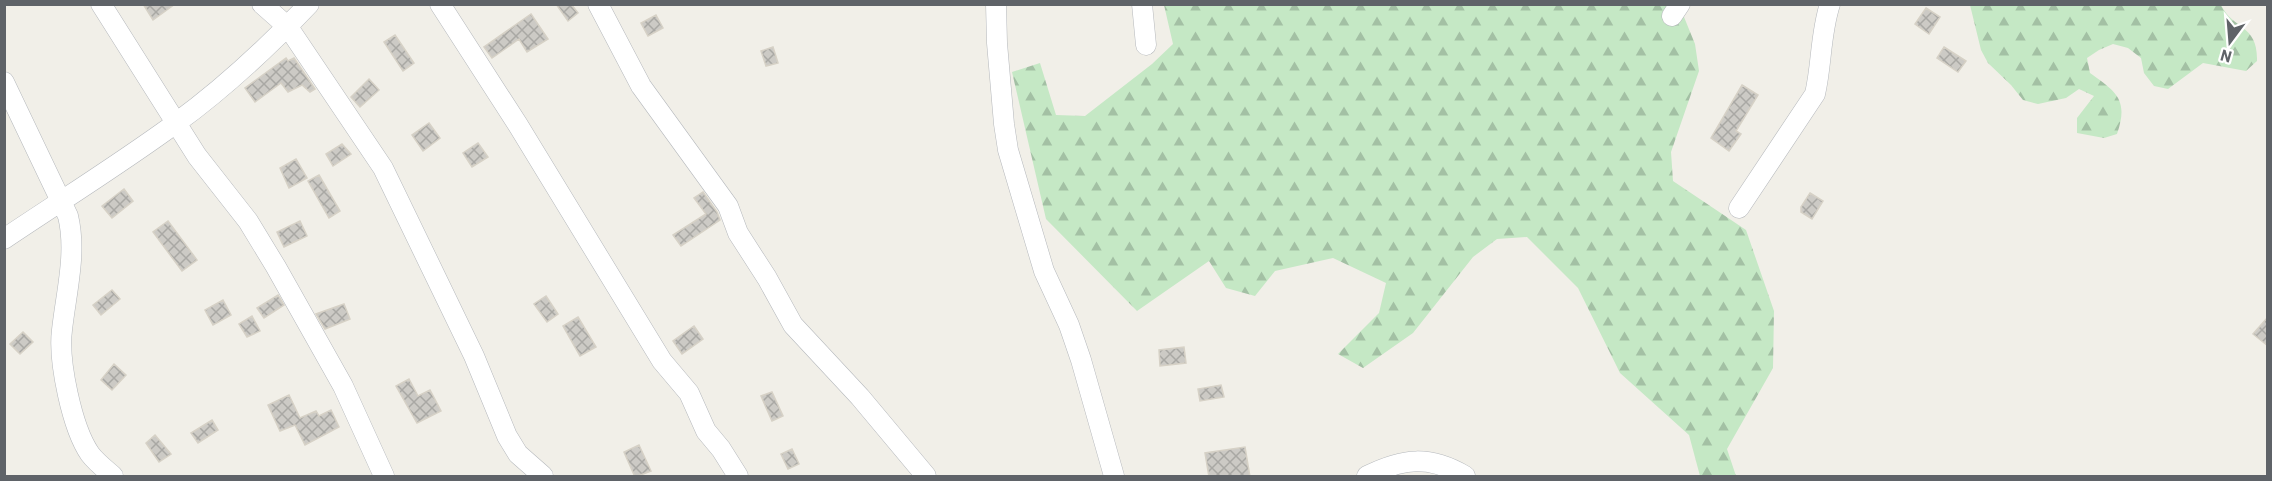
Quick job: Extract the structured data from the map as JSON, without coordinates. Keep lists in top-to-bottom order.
{
  "north": "bottom"
}
